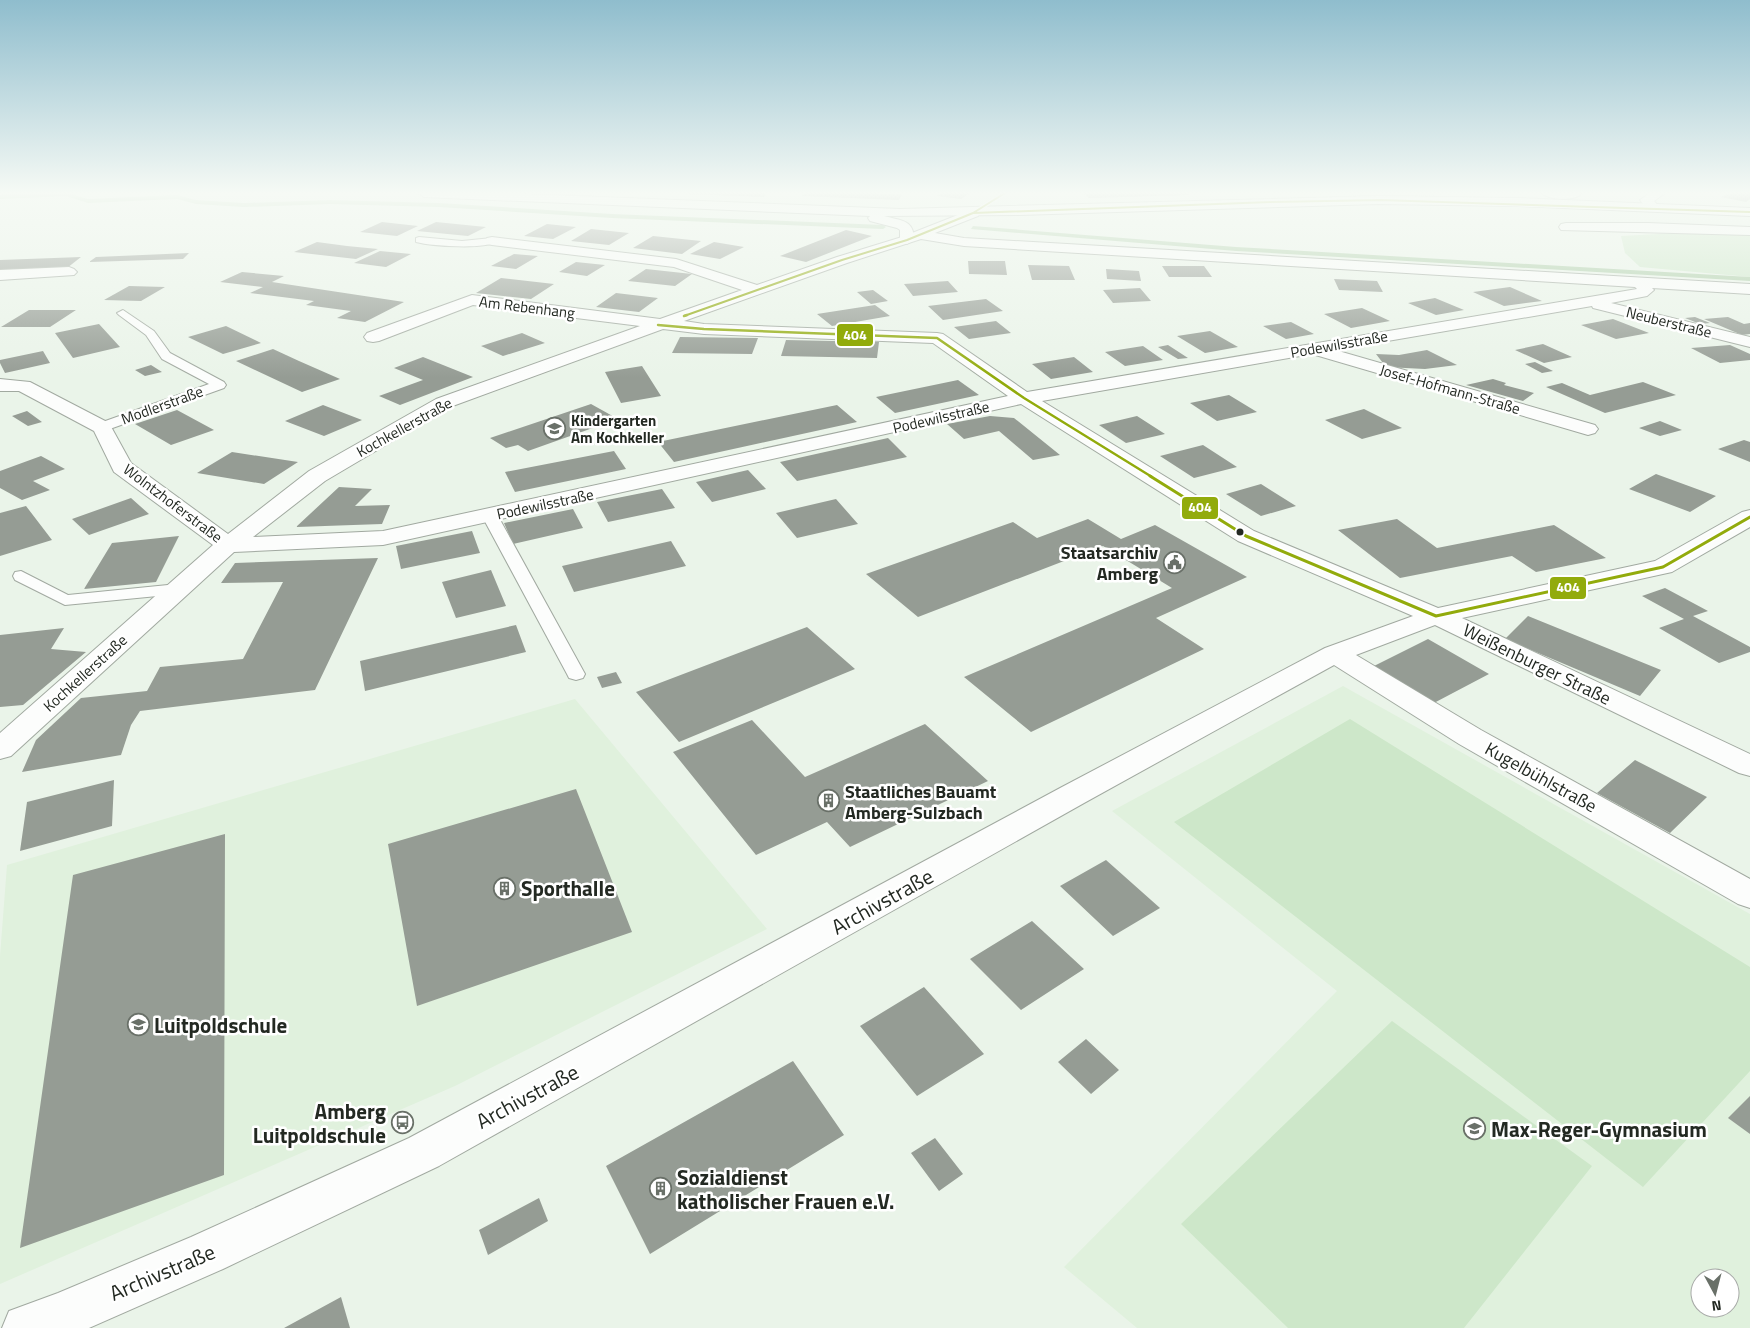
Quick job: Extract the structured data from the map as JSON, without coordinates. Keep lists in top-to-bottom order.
{
  "streets": {
    "street": [
      "Am Rebenhang",
      "Neuberstraße",
      "Podewilsstraße",
      "Josef-Hofmann-Straße",
      "Kochkellerstraße",
      "Wolntzhoferstraße",
      "Weißenburger Straße",
      "Kugelbühlstraße",
      "Archivstraße"
    ],
    "lane": ["Modlerstraße"]
  },
  "crossings": [
    ["Am Rebenhang", "Kochkellerstraße"],
    ["Am Rebenhang", "Weißenburger Straße"],
    ["Neuberstraße", "Podewilsstraße"],
    ["Podewilsstraße", "Josef-Hofmann-Straße"],
    ["Podewilsstraße", "Kochkellerstraße"],
    ["Podewilsstraße", "Wolntzhoferstraße"],
    ["Podewilsstraße", "Weißenburger Straße"],
    ["Modlerstraße", "Wolntzhoferstraße"],
    ["Kochkellerstraße", "Wolntzhoferstraße"],
    ["Weißenburger Straße", "Archivstraße"],
    ["Kugelbühlstraße", "Archivstraße"]
  ],
  "places": {
    "school or university": ["Kindergarten Am Kochkeller", "Luitpoldschule", "Max-Reger-Gymnasium"],
    "public building": ["Staatsarchiv Amberg"],
    "building": ["Staatliches Bauamt Amberg-Sulzbach", "Sporthalle", "Sozialdienst katholischer Frauen e.V."],
    "bus stop": ["Amberg Luitpoldschule"]
  },
  "lines": ["transit line 404"],
  "north": "bottom"
}
